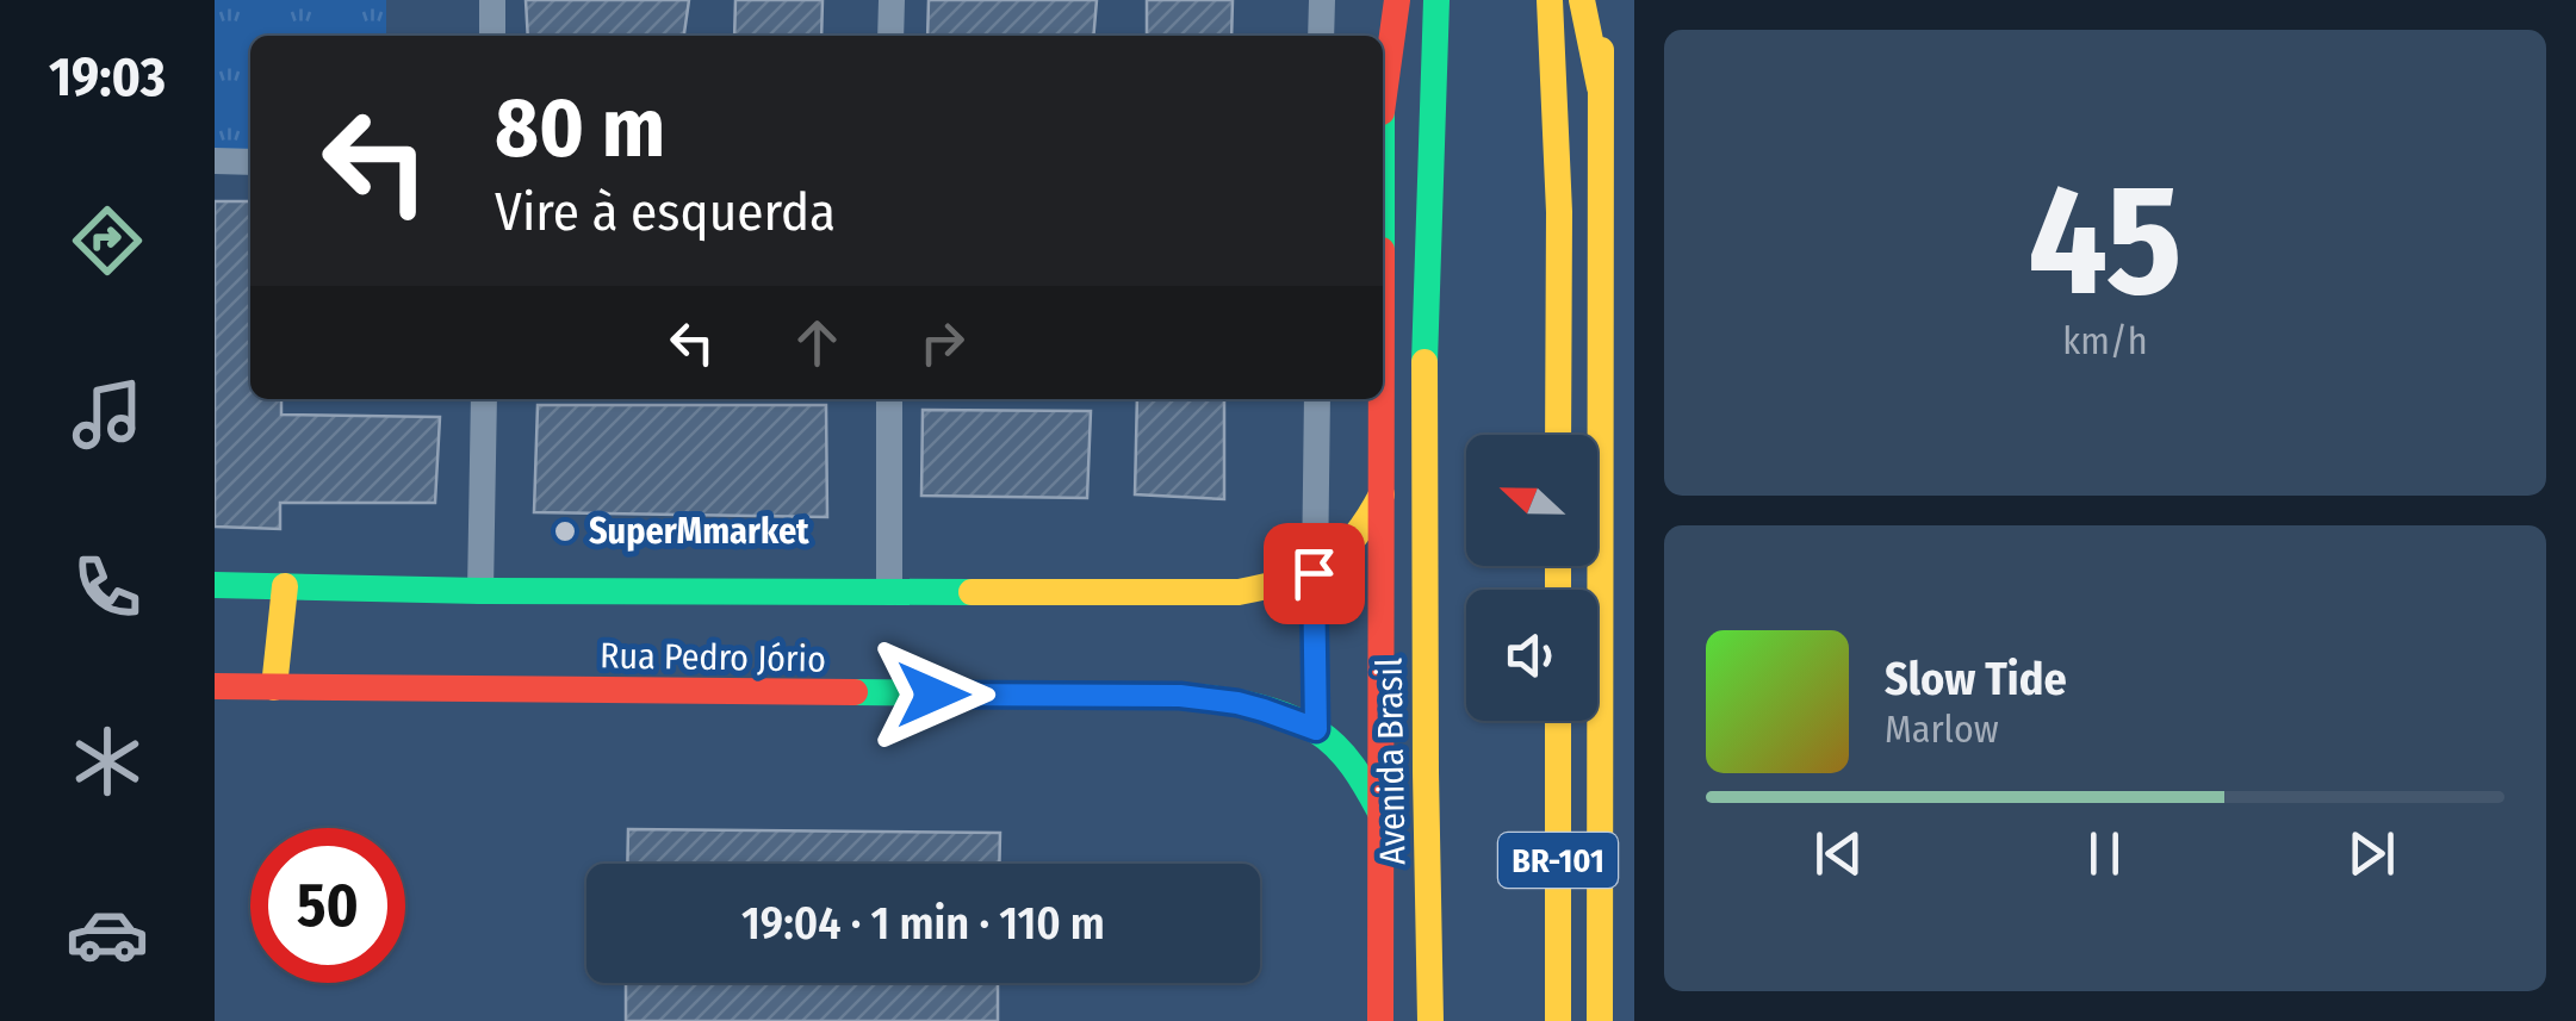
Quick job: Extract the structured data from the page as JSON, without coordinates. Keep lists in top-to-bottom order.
{
  "streets": {
    "main road": ["Rua Pedro Jório", "Avenida Brasil", "BR-101"]
  },
  "crossings": [
    ["Rua Pedro Jório", "Avenida Brasil"]
  ],
  "places": ["SuperMmarket"],
  "north": "left",
  "page": {
    "tabs": "19:03",
    "tile": ["45", "km/h"],
    "turn": ["80 m", "Vire à esquerda"],
    "song": ["Slow Tide", "Marlow"],
    "limit": "50",
    "trip": "19:04 · 1 min · 110 m"
  }
}
